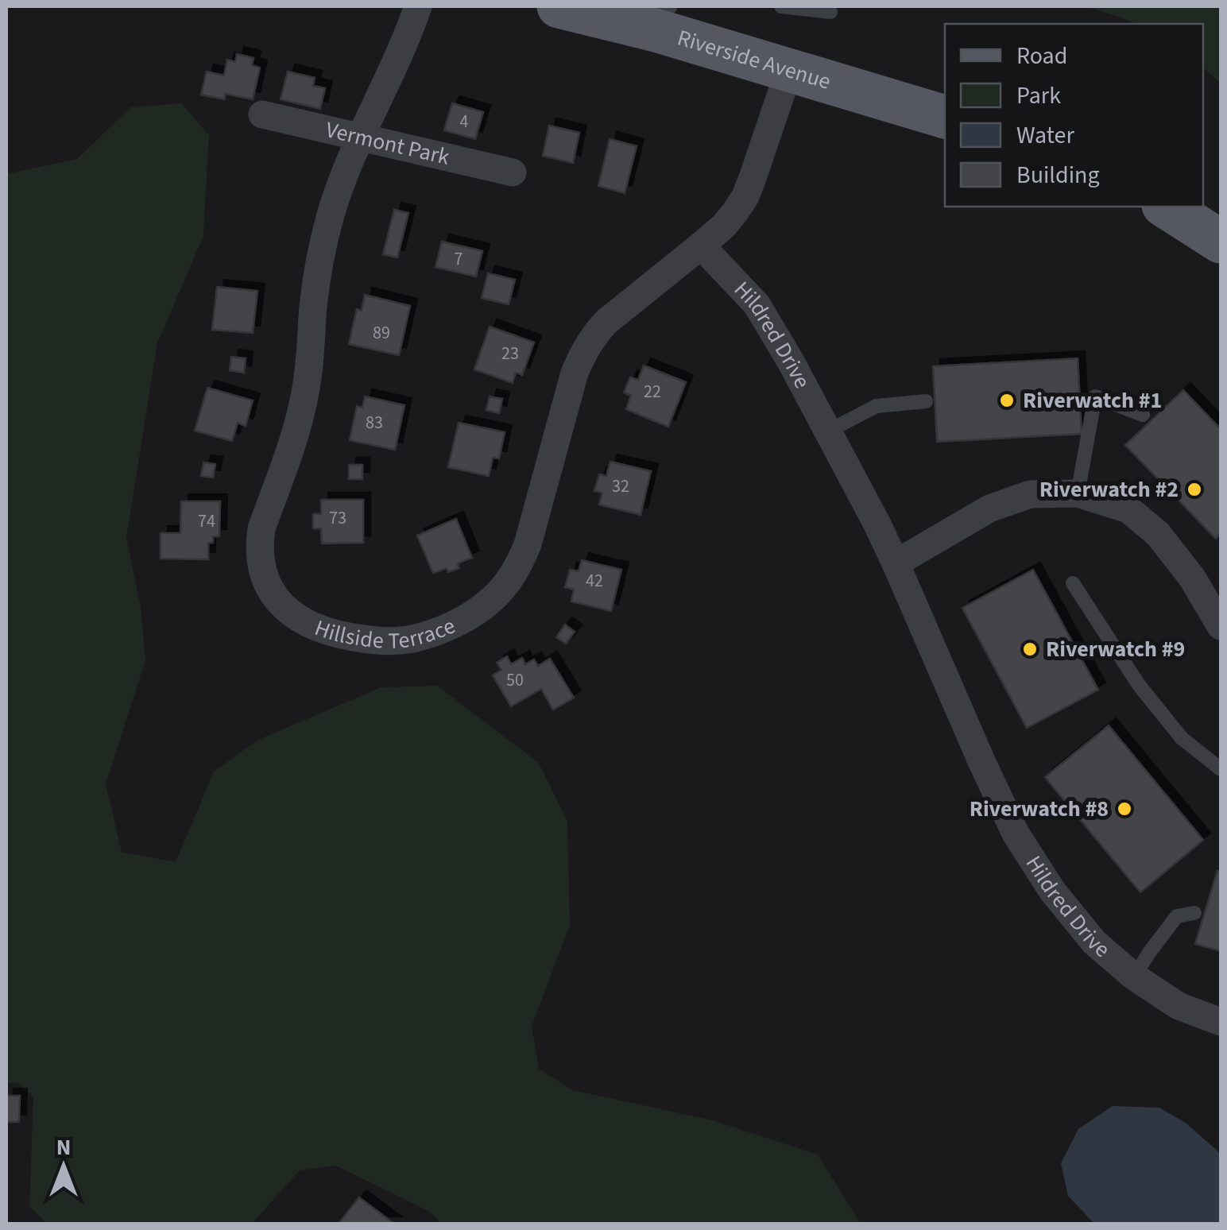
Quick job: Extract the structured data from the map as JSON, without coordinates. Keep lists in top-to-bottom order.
{
  "streets": {
    "main road": ["Riverside Avenue"],
    "street": ["Vermont Park", "Hildred Drive", "Hillside Terrace"]
  },
  "crossings": [
    ["Riverside Avenue", "Hillside Terrace"],
    ["Vermont Park", "Hillside Terrace"],
    ["Hildred Drive", "Hillside Terrace"]
  ],
  "places": [
    "Riverwatch #1",
    "Riverwatch #2",
    "Riverwatch #9",
    "Riverwatch #8"
  ],
  "house_numbers": [
    "4",
    "7",
    "89",
    "23",
    "22",
    "83",
    "32",
    "73",
    "74",
    "42",
    "50"
  ],
  "legend": [
    "Road",
    "Park",
    "Water",
    "Building"
  ],
  "north": "top"
}
